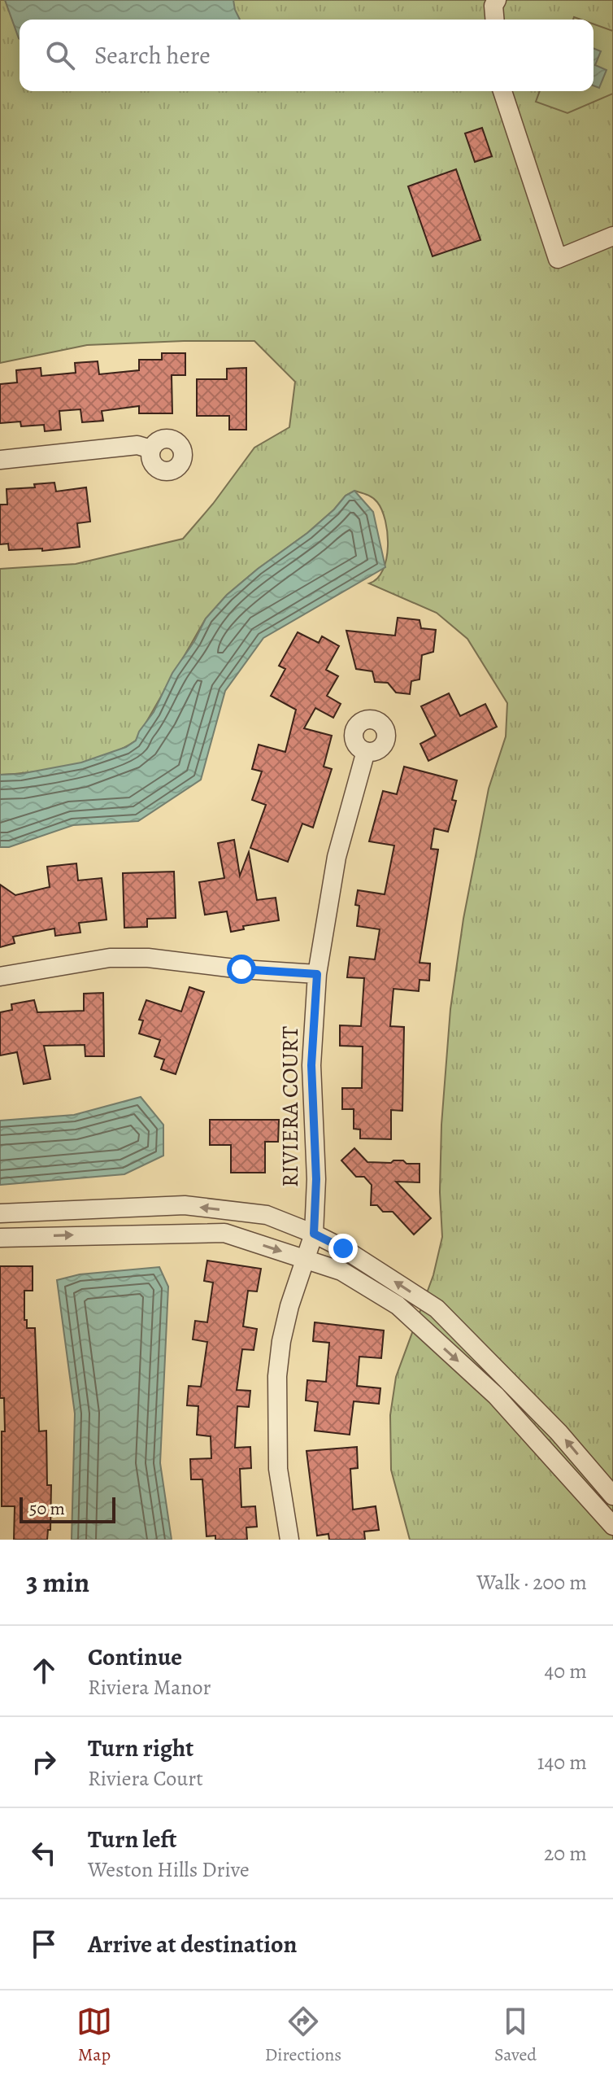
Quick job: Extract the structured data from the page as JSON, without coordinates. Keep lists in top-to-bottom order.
{
  "streets": {
    "street": ["RIVIERA COURT"]
  },
  "scale_bar": "50 m",
  "page": {
    "search": "Search here",
    "scale": "50 m",
    "heading": ["3 min", "Walk · 200 m"],
    "list": [
      ["Continue", "Riviera Manor", "40 m"],
      ["Turn right", "Riviera Court", "140 m"],
      ["Turn left", "Weston Hills Drive", "20 m"],
      "Arrive at destination"
    ],
    "nav": ["Map", "Directions", "Saved"]
  }
}
